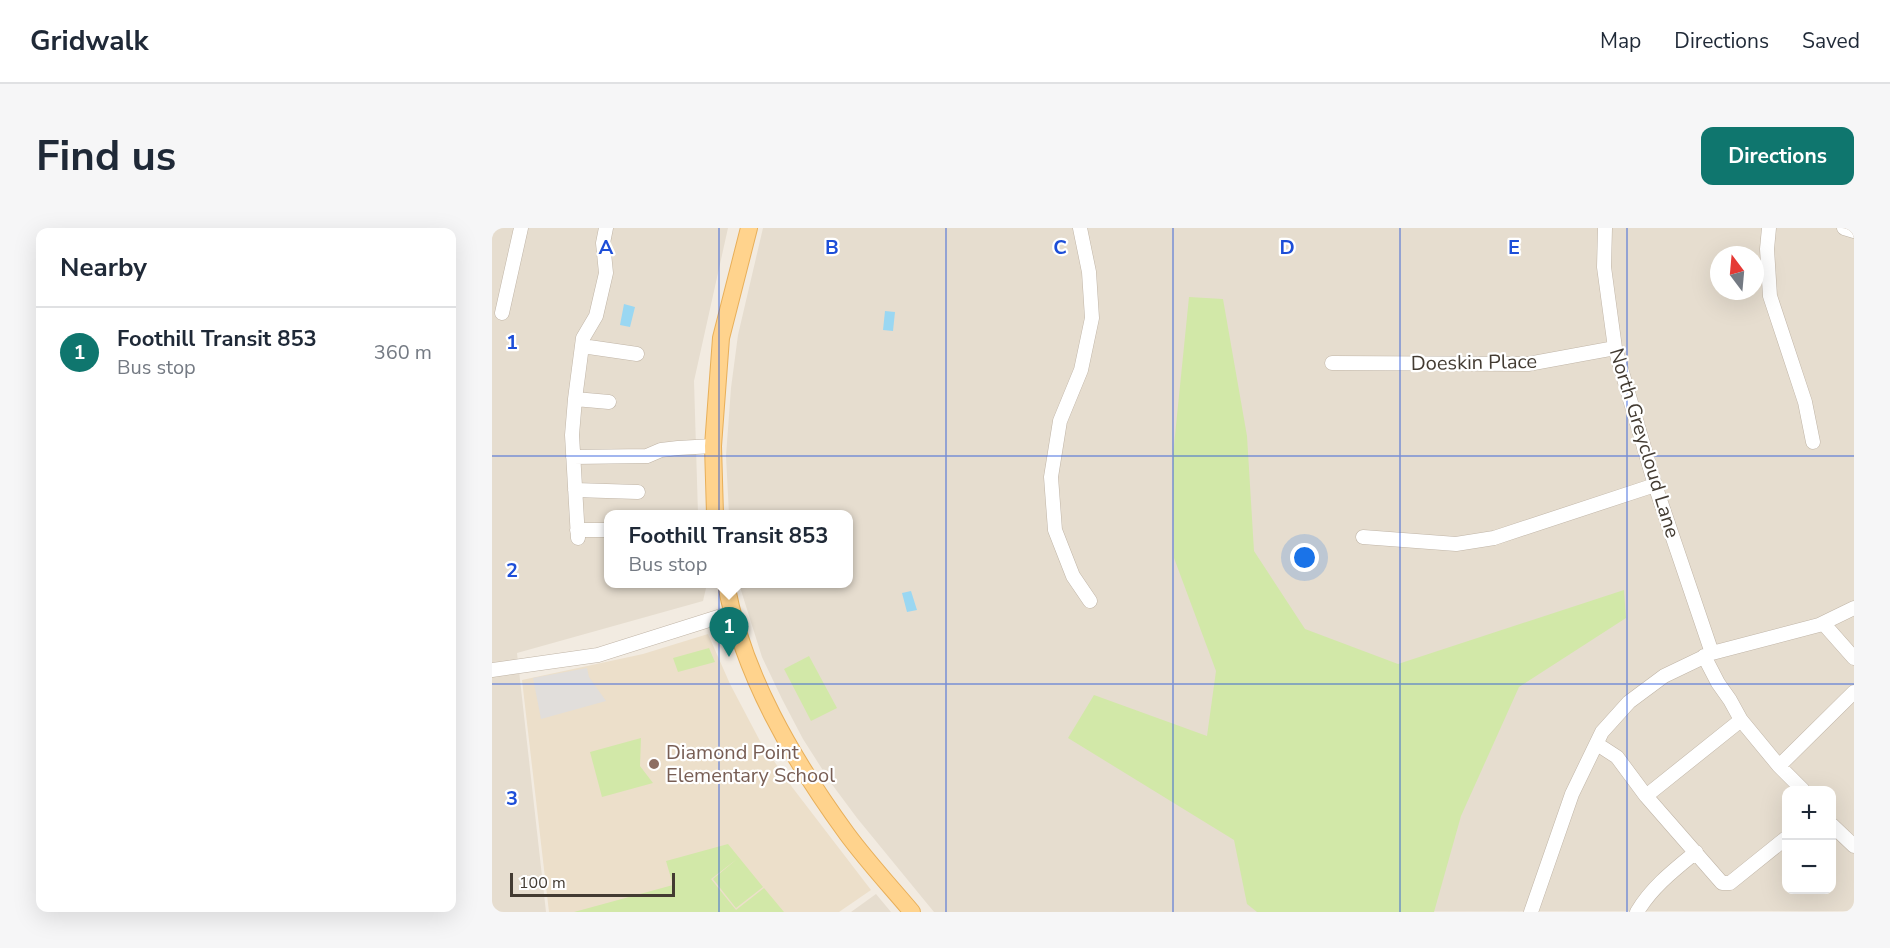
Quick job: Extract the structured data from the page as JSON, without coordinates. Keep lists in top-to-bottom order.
{
  "streets": {
    "street": ["Doeskin Place", "North Greycloud Lane"]
  },
  "crossings": [
    ["Doeskin Place", "North Greycloud Lane"]
  ],
  "places": ["Diamond Point Elementary School"],
  "scale_bar": "100 m",
  "north": "top",
  "page": {
    "header": "Gridwalk",
    "nav": ["Map", "Directions", "Saved"],
    "buttons": "Directions",
    "title": "Find us",
    "heading": "Nearby",
    "list": [
      {
        "mark": "1",
        "name": "Foothill Transit 853",
        "note": "Bus stop",
        "value": "360 m"
      }
    ],
    "popup": ["Foothill Transit 853", "Bus stop"],
    "pins": "1",
    "map_buttons": ["+", "−"],
    "scale": "100 m"
  },
  "grid": {
    "columns": [
      "A",
      "B",
      "C",
      "D",
      "E"
    ],
    "rows": ["1", "2", "3"]
  }
}
